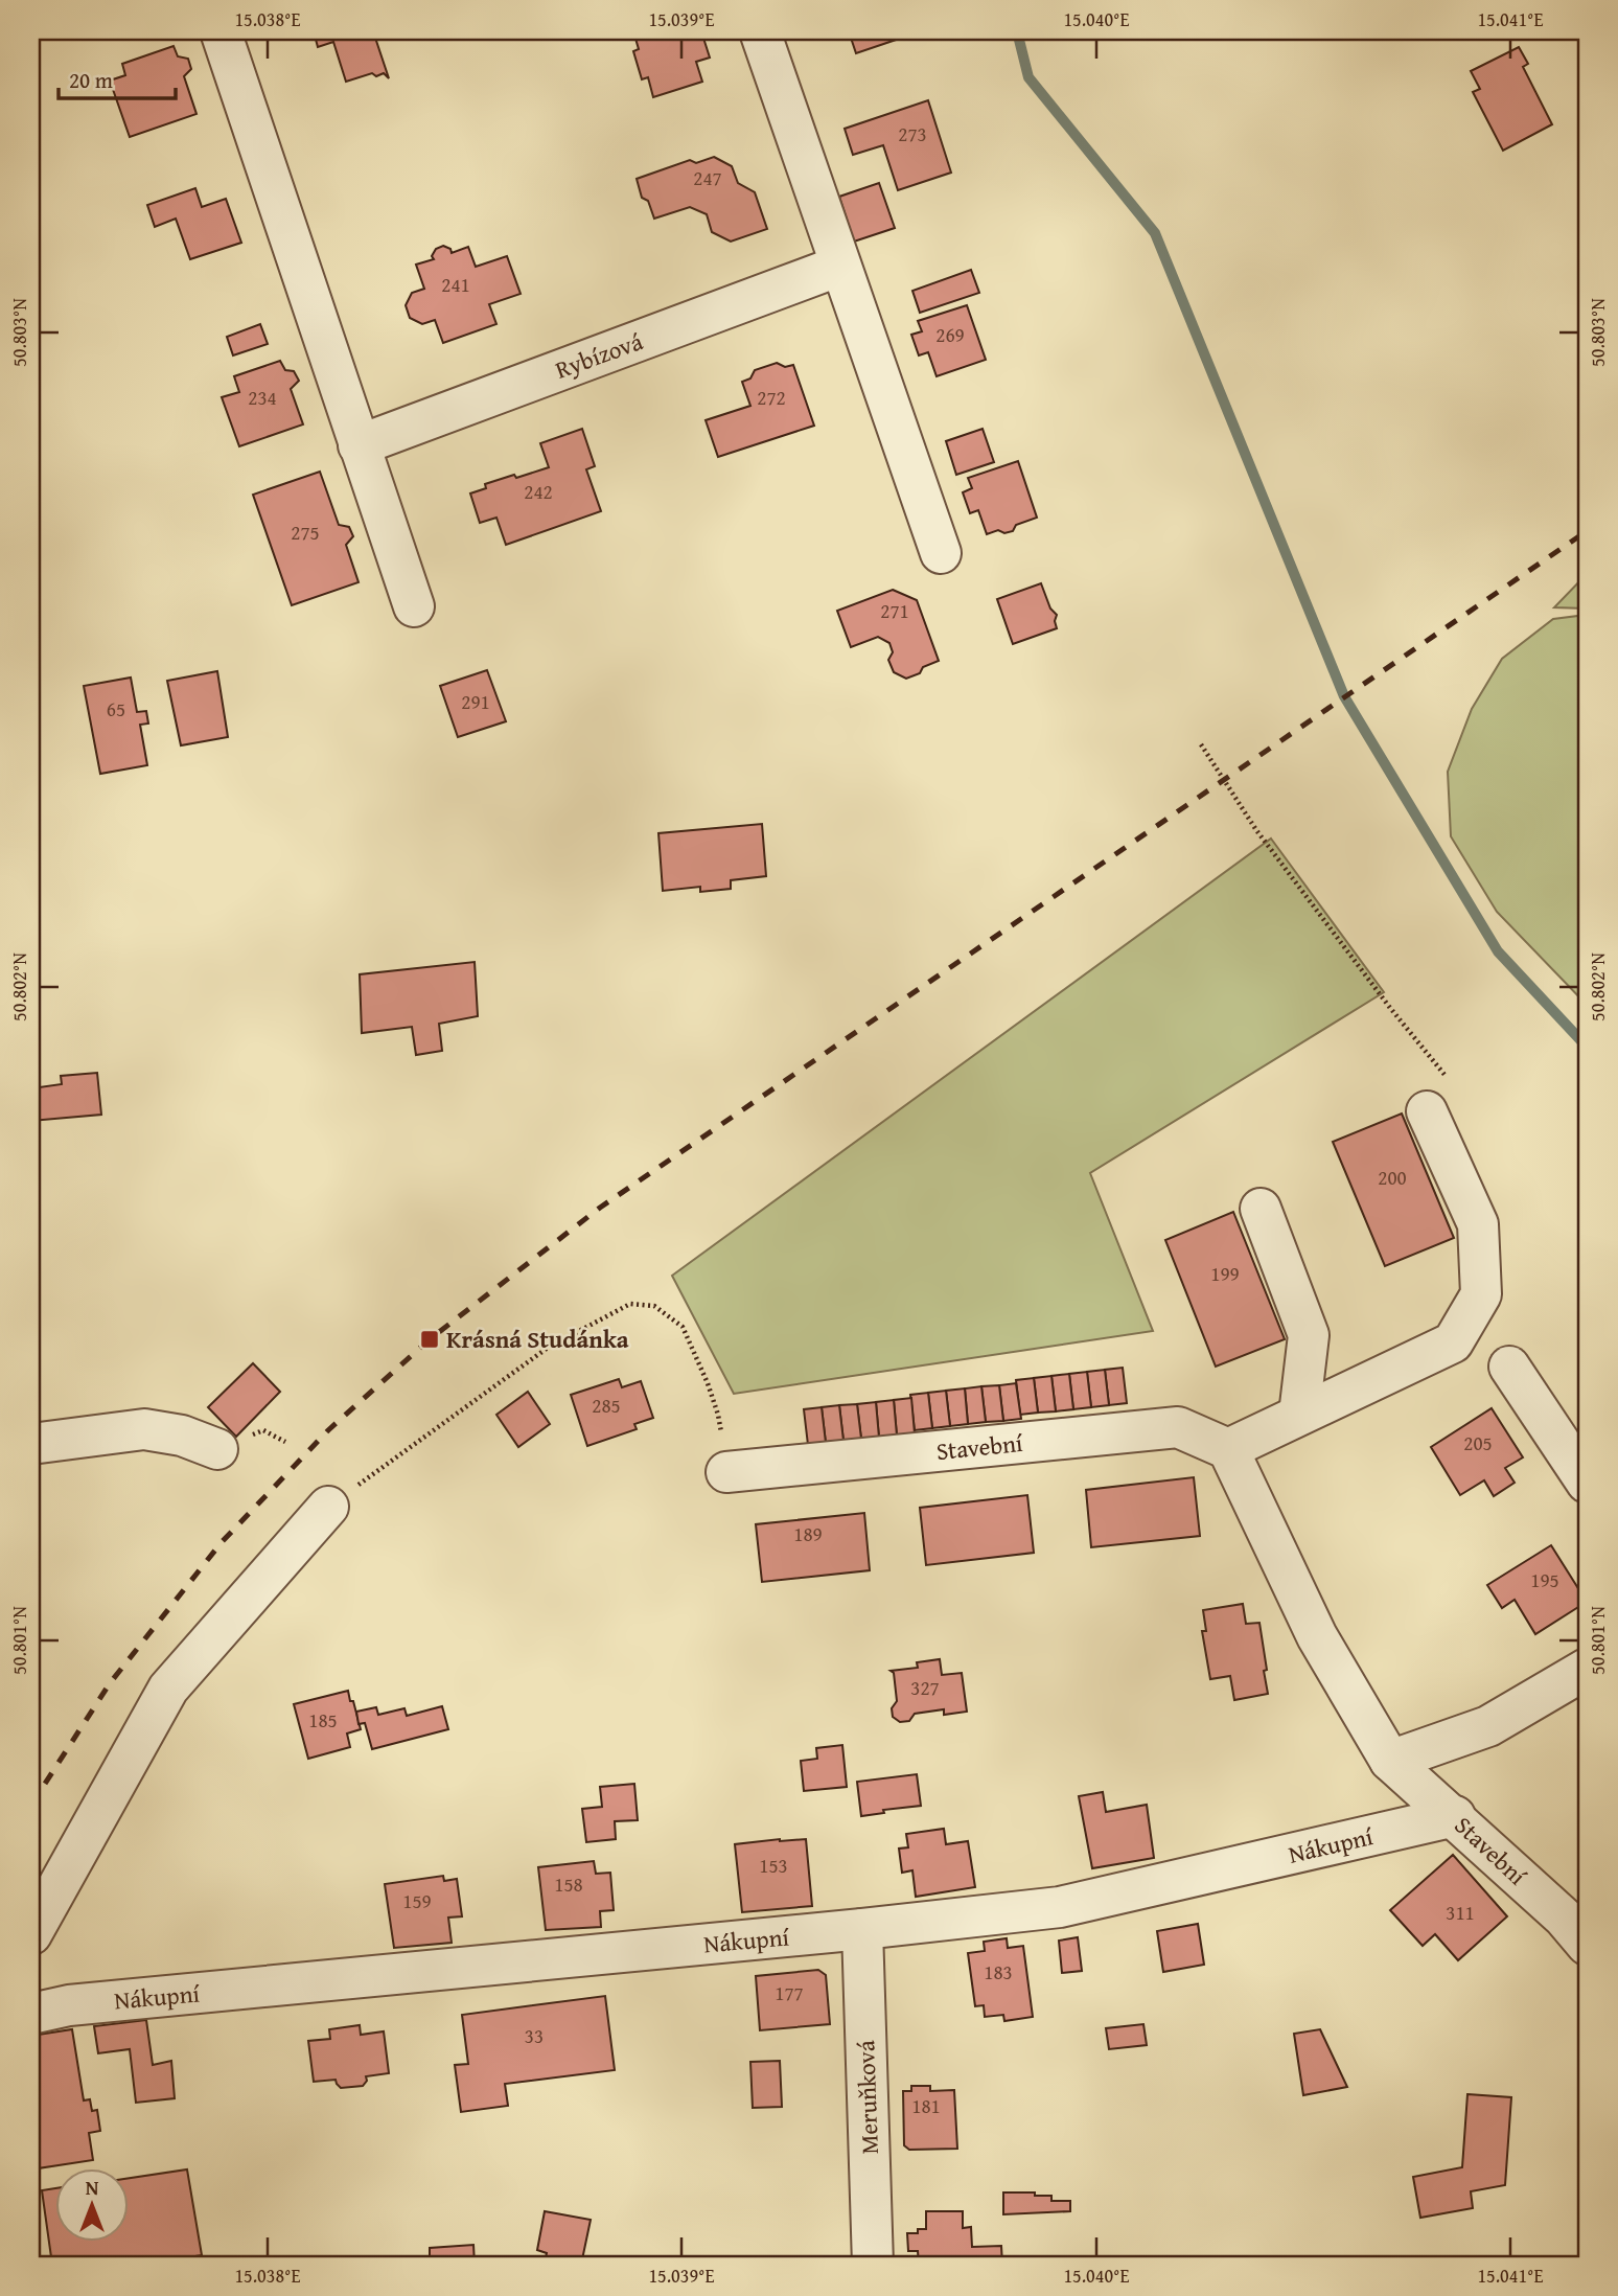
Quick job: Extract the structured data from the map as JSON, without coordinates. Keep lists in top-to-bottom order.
{
  "streets": {
    "street": [
      "Rybízová",
      "Stavební",
      "Nákupní",
      "Meruňková"
    ]
  },
  "crossings": [
    ["Stavební", "Nákupní"],
    ["Nákupní", "Meruňková"]
  ],
  "places": {
    "transit": ["Krásná Studánka"]
  },
  "house_numbers": [
    "273",
    "247",
    "241",
    "269",
    "234",
    "272",
    "242",
    "275",
    "271",
    "291",
    "65",
    "200",
    "199",
    "285",
    "205",
    "189",
    "195",
    "327",
    "185",
    "153",
    "158",
    "159",
    "311",
    "183",
    "177",
    "33",
    "181"
  ],
  "scale_bar": "20 m",
  "north": "top",
  "coordinates": [
    "15.038°E",
    "15.039°E",
    "15.040°E",
    "15.041°E",
    "50.803°N",
    "50.802°N",
    "50.801°N"
  ]
}
